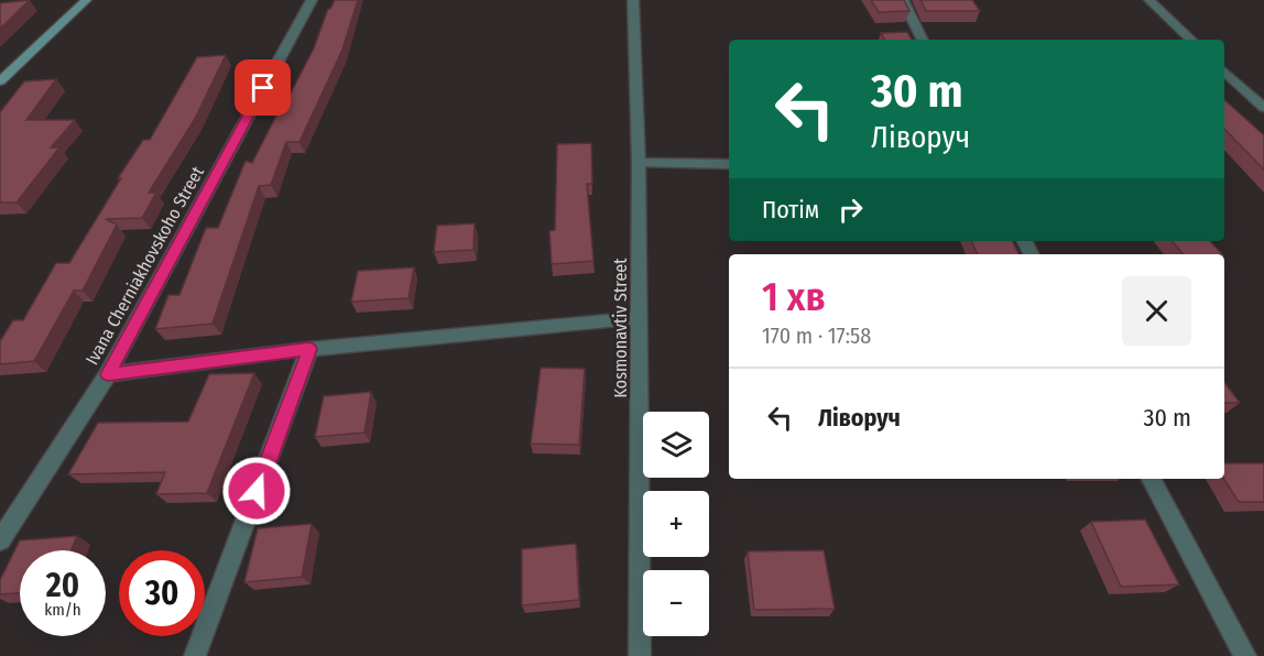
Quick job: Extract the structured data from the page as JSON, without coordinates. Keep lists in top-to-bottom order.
{
  "streets": {
    "street": ["Ivana Cherniakhovskoho Street", "Kosmonavtiv Street"]
  },
  "page": {
    "turn": ["30 m", "Ліворуч"],
    "then": "Потім",
    "heading": ["1 хв", "170 m · 17:58"],
    "list": [
      {
        "name": "Ліворуч",
        "value": "30 m"
      }
    ],
    "map_buttons": ["+", "−"],
    "speed": "20 km/h",
    "limit": "30"
  }
}
